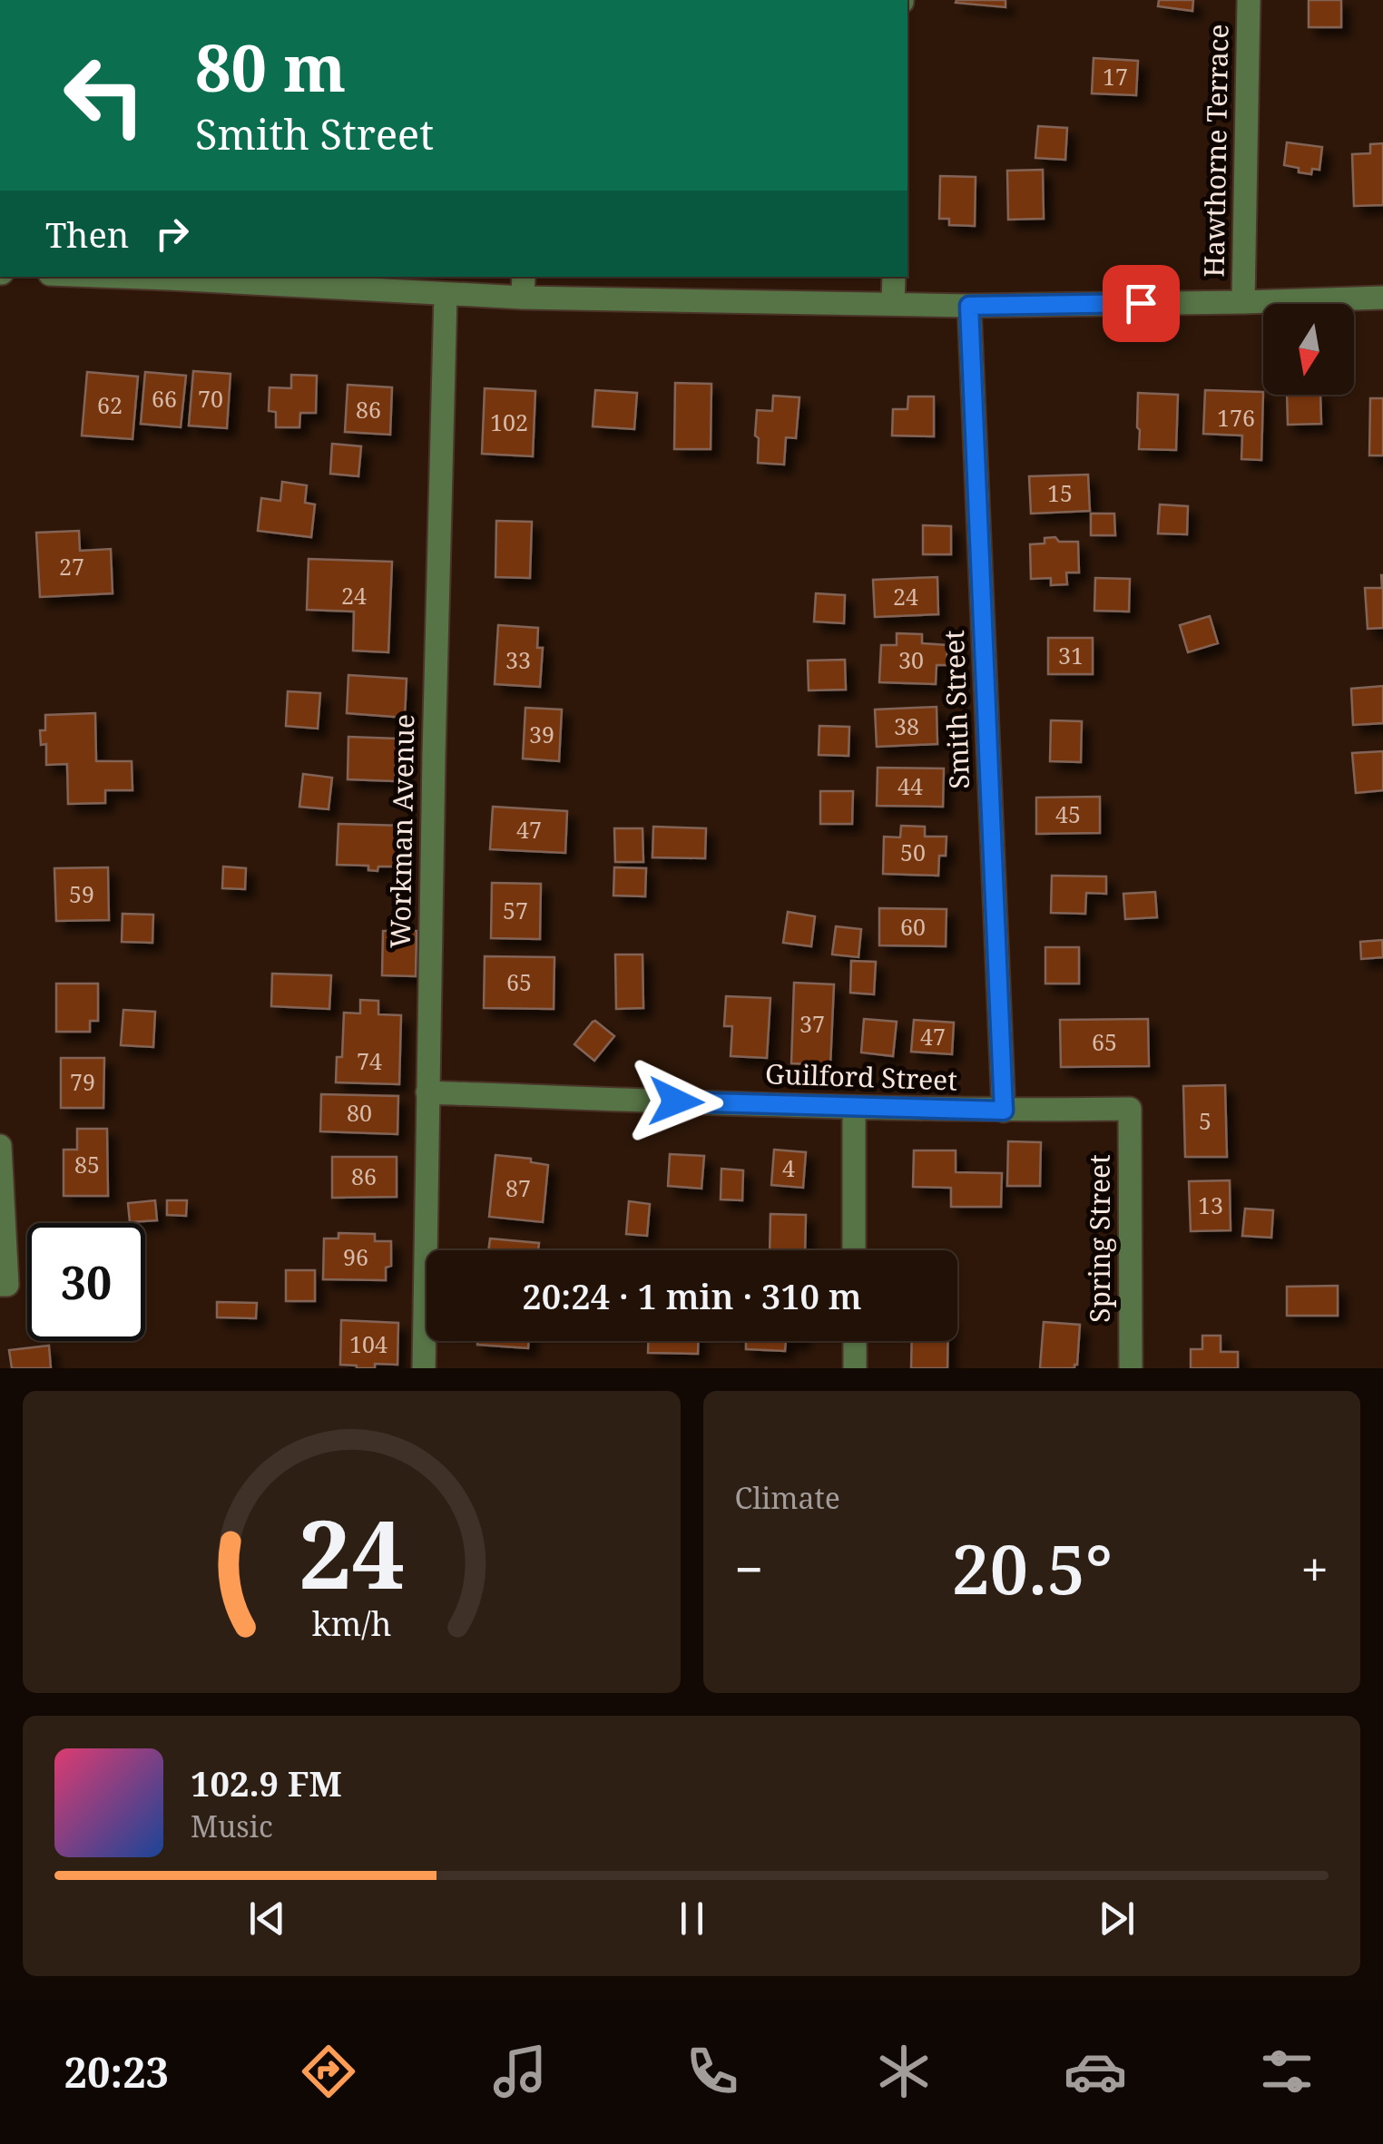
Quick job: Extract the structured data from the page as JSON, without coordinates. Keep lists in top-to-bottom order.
{
  "streets": {
    "street": [
      "Hawthorne Terrace",
      "Smith Street",
      "Workman Avenue",
      "Guilford Street",
      "Spring Street"
    ]
  },
  "crossings": [
    ["Smith Street", "Guilford Street"],
    ["Workman Avenue", "Guilford Street"],
    ["Guilford Street", "Spring Street"]
  ],
  "house_numbers": [
    "17",
    "66",
    "70",
    "62",
    "86",
    "176",
    "102",
    "15",
    "27",
    "24",
    "24",
    "31",
    "33",
    "30",
    "38",
    "39",
    "44",
    "45",
    "47",
    "50",
    "59",
    "57",
    "60",
    "65",
    "37",
    "47",
    "65",
    "74",
    "79",
    "80",
    "5",
    "85",
    "4",
    "86",
    "87",
    "13",
    "96",
    "104"
  ],
  "north": "bottom",
  "page": {
    "turn": ["80 m", "Smith Street"],
    "then": "Then",
    "limit": "30",
    "trip": "20:24 · 1 min · 310 m",
    "tile": "Climate",
    "heat": ["−", "20.5°", "+"],
    "song": ["102.9 FM", "Music"],
    "tabs": "20:23",
    "gauge": ["24", "km/h"]
  }
}
